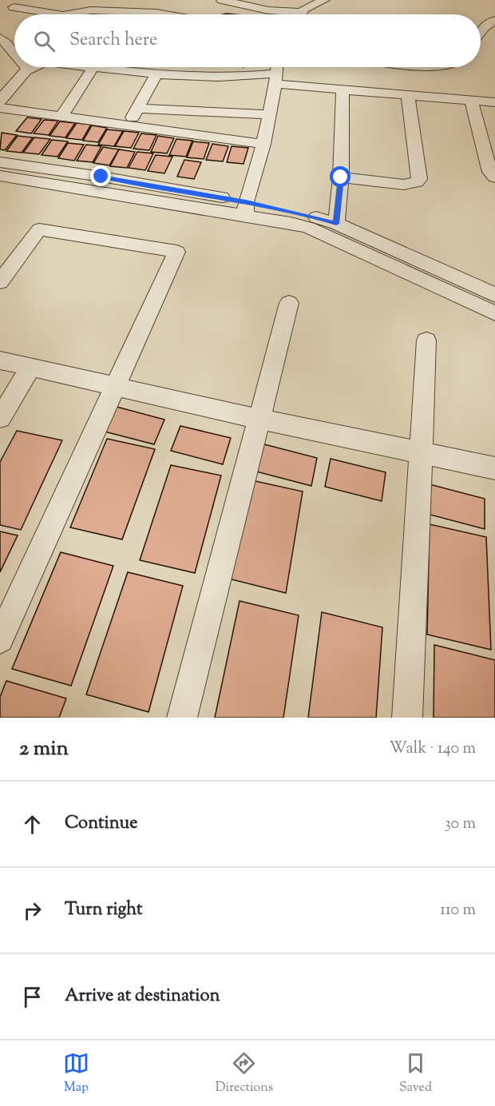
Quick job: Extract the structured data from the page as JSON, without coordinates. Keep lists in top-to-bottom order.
{
  "page": {
    "search": "Search here",
    "heading": ["2 min", "Walk · 140 m"],
    "list": [
      ["Continue", "30 m"],
      ["Turn right", "110 m"],
      "Arrive at destination"
    ],
    "nav": ["Map", "Directions", "Saved"]
  }
}
